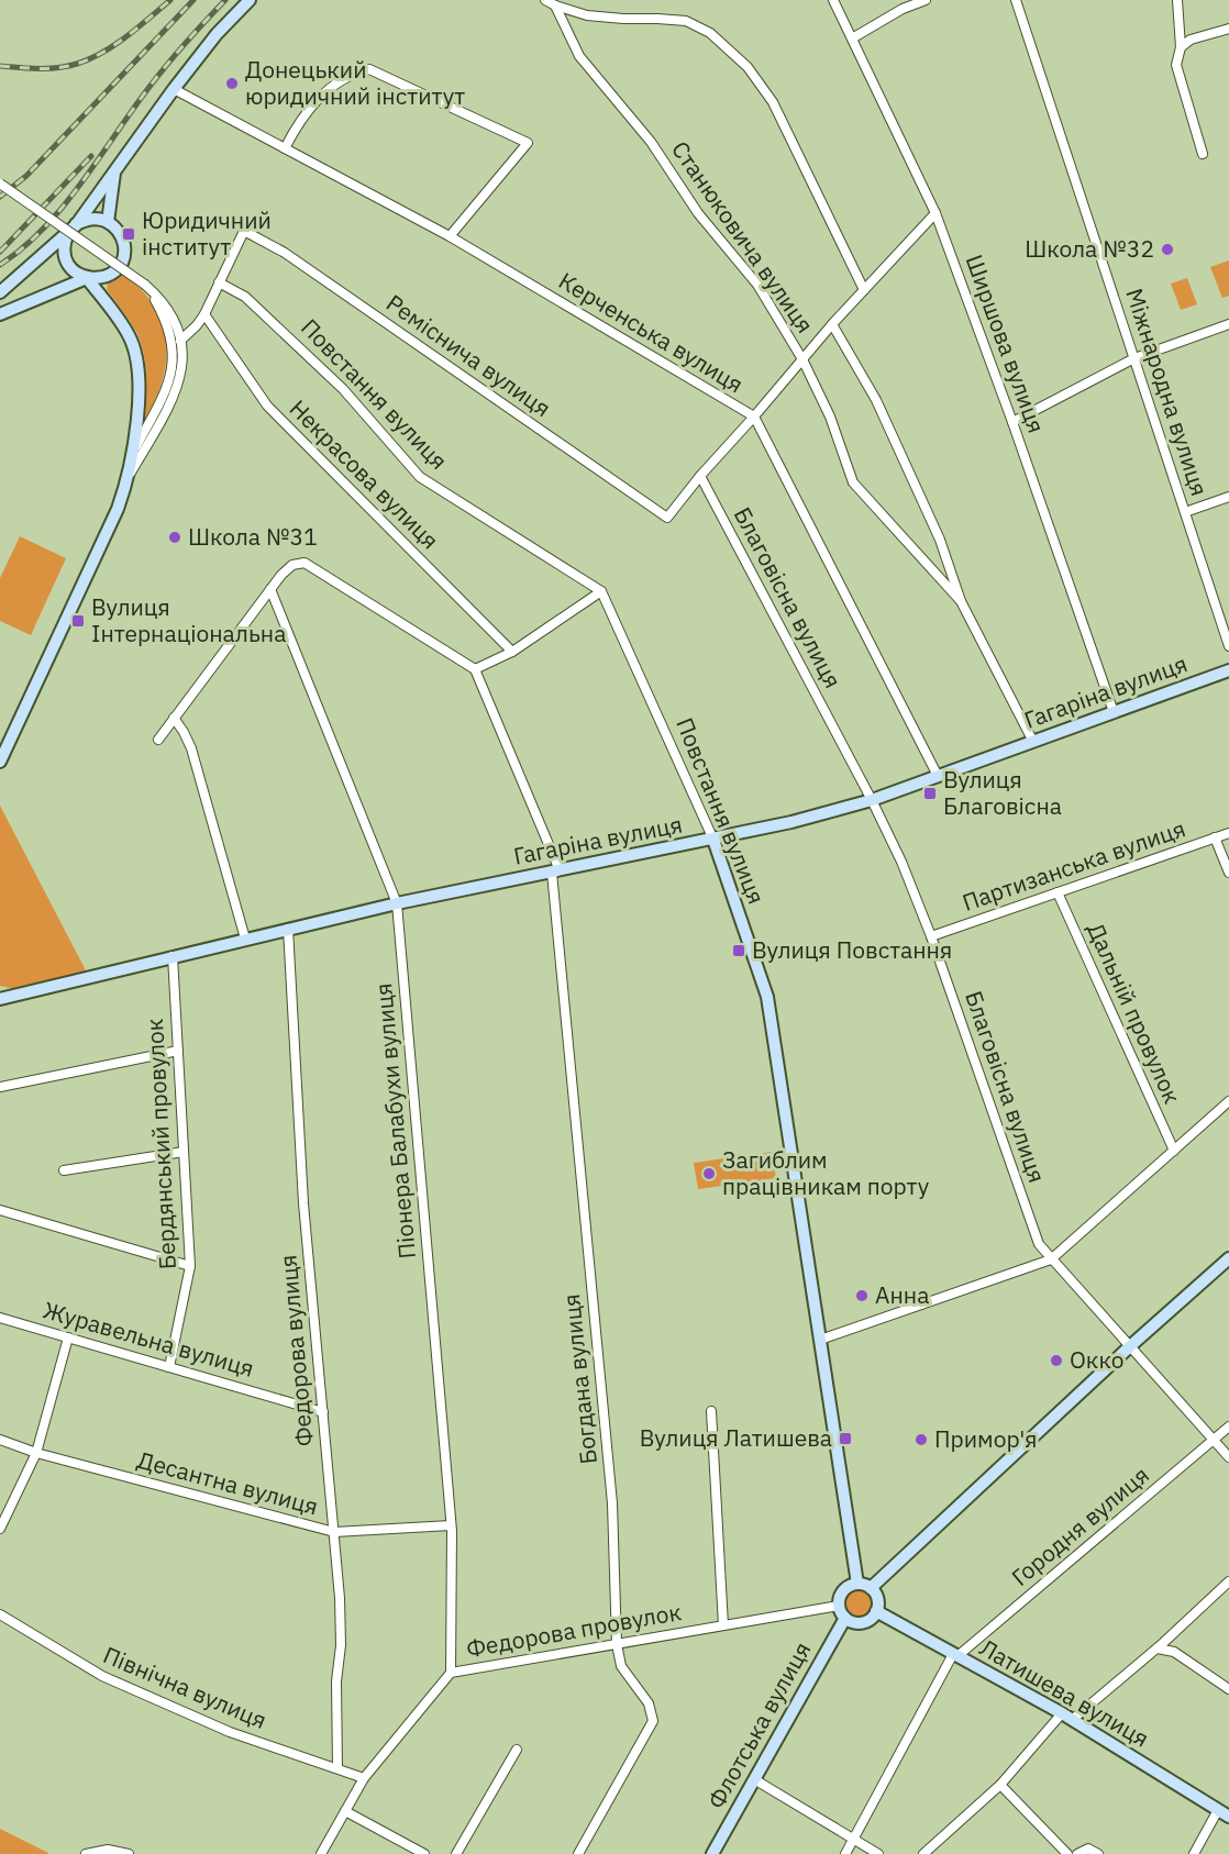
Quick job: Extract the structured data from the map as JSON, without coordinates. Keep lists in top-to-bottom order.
{
  "streets": {
    "street": [
      "Станюковича вулиця",
      "Керченська вулиця",
      "Ширшова вулиця",
      "Реміснича вулиця",
      "Міжнародна вулиця",
      "Повстання вулиця",
      "Некрасова вулиця",
      "Благовісна вулиця",
      "Гагаріна вулиця",
      "Партизанська вулиця",
      "Дальній провулок",
      "Піонера Балабухи вулиця",
      "Бердянський провулок",
      "Журавельна вулиця",
      "Федорова вулиця",
      "Богдана вулиця",
      "Десантна вулиця",
      "Городня вулиця",
      "Федорова провулок",
      "Північна вулиця",
      "Латишева вулиця",
      "Флотська вулиця"
    ]
  },
  "crossings": [
    ["Станюковича вулиця", "Гагаріна вулиця"],
    ["Керченська вулиця", "Гагаріна вулиця"],
    ["Ширшова вулиця", "Гагаріна вулиця"],
    ["Реміснича вулиця", "Повстання вулиця"],
    ["Реміснича вулиця", "Благовісна вулиця"],
    ["Повстання вулиця", "Гагаріна вулиця"],
    ["Повстання вулиця", "Федорова провулок"],
    ["Повстання вулиця", "Латишева вулиця"],
    ["Повстання вулиця", "Флотська вулиця"],
    ["Благовісна вулиця", "Гагаріна вулиця"],
    ["Благовісна вулиця", "Партизанська вулиця"],
    ["Благовісна вулиця", "Городня вулиця"],
    ["Гагаріна вулиця", "Піонера Балабухи вулиця"],
    ["Гагаріна вулиця", "Бердянський провулок"],
    ["Гагаріна вулиця", "Федорова вулиця"],
    ["Гагаріна вулиця", "Богдана вулиця"],
    ["Партизанська вулиця", "Дальній провулок"],
    ["Піонера Балабухи вулиця", "Десантна вулиця"],
    ["Піонера Балабухи вулиця", "Федорова провулок"],
    ["Бердянський провулок", "Журавельна вулиця"],
    ["Журавельна вулиця", "Федорова вулиця"],
    ["Федорова вулиця", "Десантна вулиця"],
    ["Федорова вулиця", "Північна вулиця"],
    ["Богдана вулиця", "Федорова провулок"],
    ["Городня вулиця", "Латишева вулиця"],
    ["Федорова провулок", "Північна вулиця"],
    ["Федорова провулок", "Латишева вулиця"],
    ["Федорова провулок", "Флотська вулиця"],
    ["Латишева вулиця", "Флотська вулиця"]
  ],
  "places": {
    "other": [
      "Донецький юридичний інститут",
      "Школа №32",
      "Школа №31",
      "Загиблим працівникам порту",
      "Анна",
      "Окко",
      "Примор'я"
    ],
    "transit": [
      "Юридичний інститут",
      "Вулиця Інтернаціональна",
      "Вулиця Благовісна",
      "Вулиця Повстання",
      "Вулиця Латишева"
    ]
  }
}
